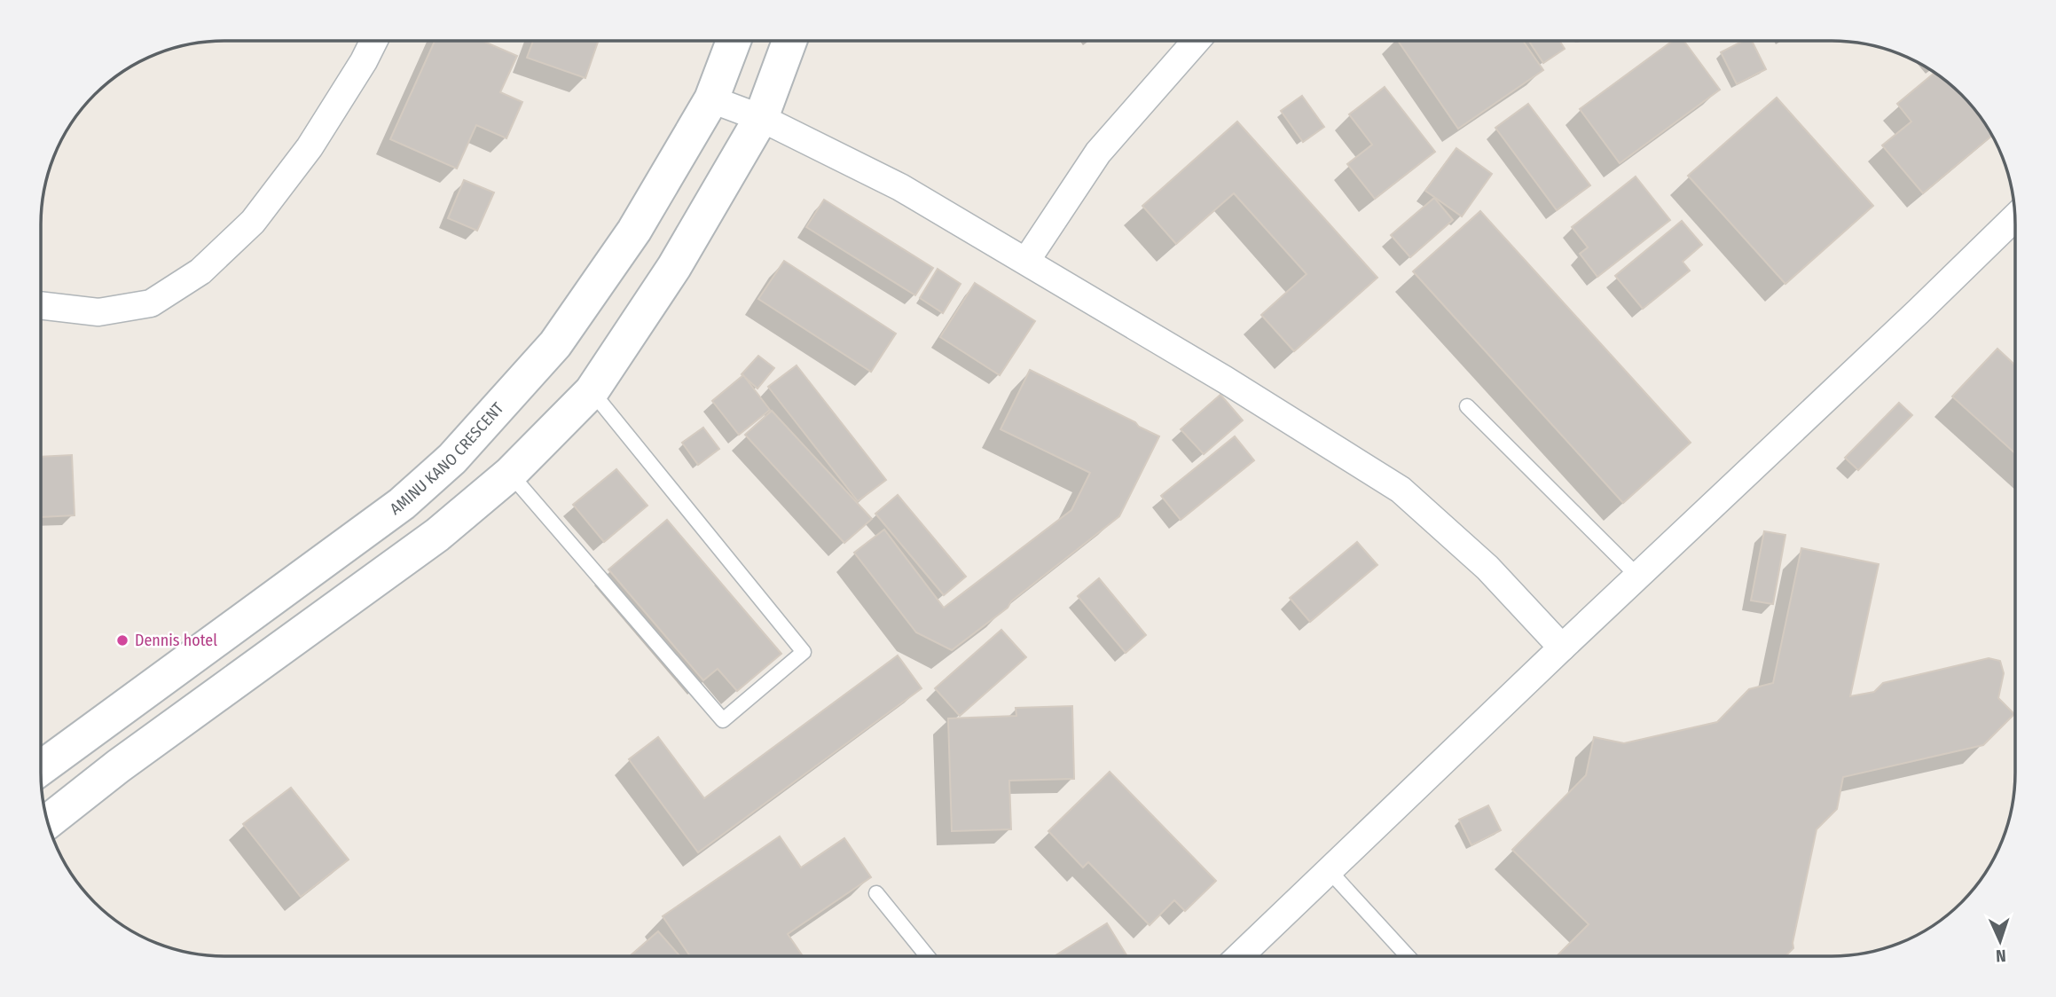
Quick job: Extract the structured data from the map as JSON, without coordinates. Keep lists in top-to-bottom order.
{
  "streets": {
    "street": ["AMINU KANO CRESCENT"]
  },
  "places": ["Dennis hotel"],
  "north": "bottom"
}
